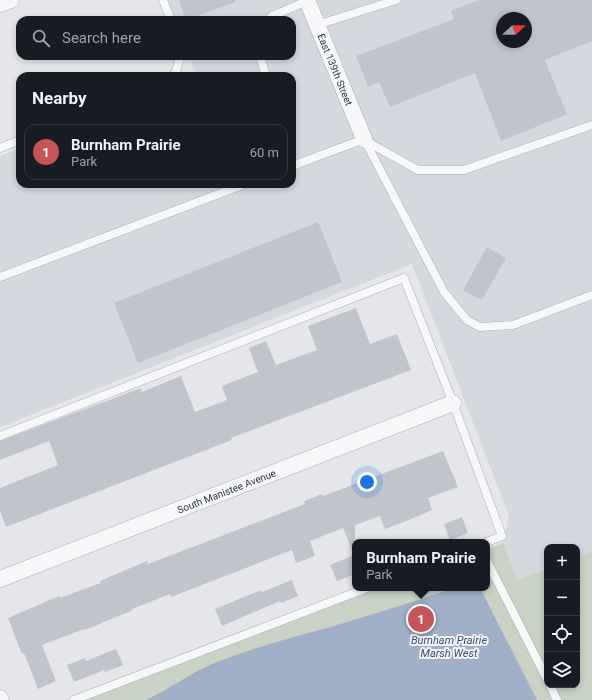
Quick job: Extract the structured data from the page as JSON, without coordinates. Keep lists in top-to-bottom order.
{
  "streets": {
    "street": ["East 139th Street", "South Manistee Avenue"]
  },
  "water": ["Burnham Prairie Marsh West"],
  "north": "right",
  "page": {
    "search": "Search here",
    "heading": "Nearby",
    "list": [
      {
        "mark": "1",
        "name": "Burnham Prairie",
        "note": "Park",
        "value": "60 m"
      }
    ],
    "popup": ["Burnham Prairie", "Park"],
    "map_buttons": ["+", "−"],
    "pins": "1"
  }
}
